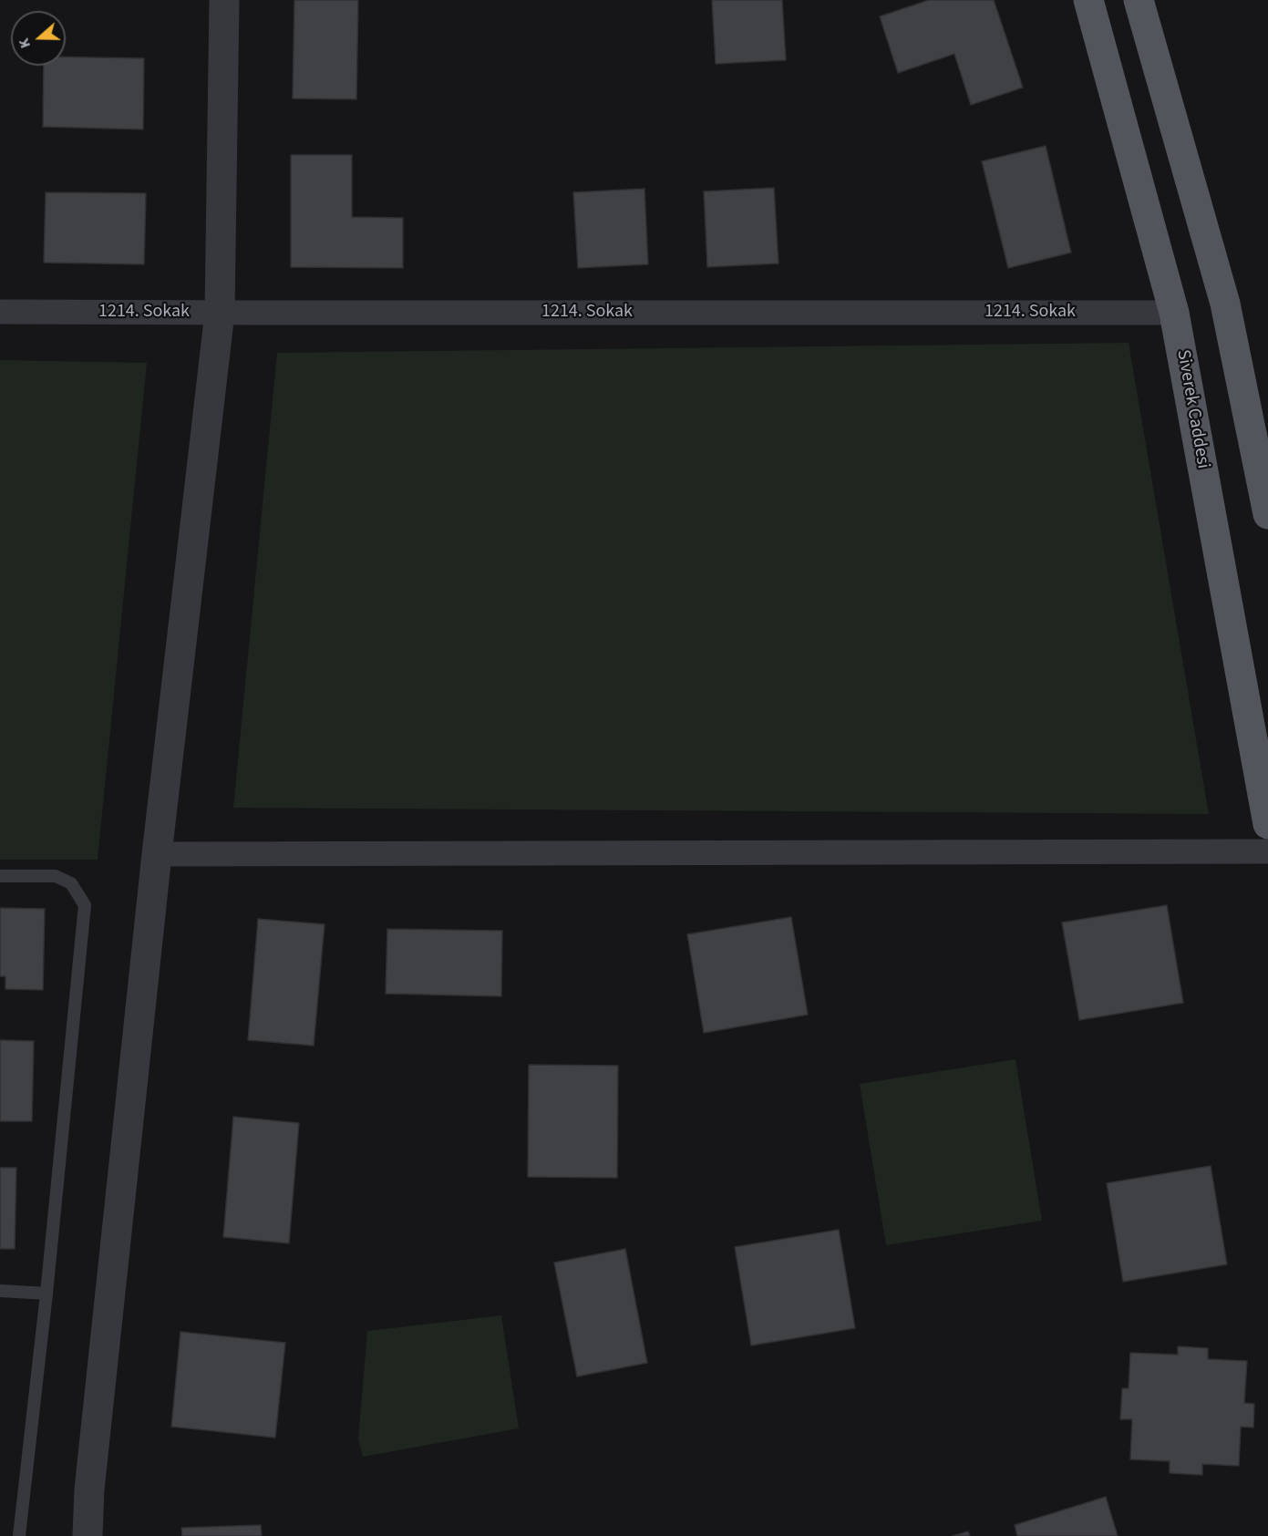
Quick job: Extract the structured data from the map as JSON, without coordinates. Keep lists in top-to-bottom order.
{
  "streets": {
    "main road": ["Siverek Caddesi"],
    "street": ["1214. Sokak"]
  },
  "crossings": [
    ["1214. Sokak", "Siverek Caddesi"]
  ],
  "north": "left"
}
